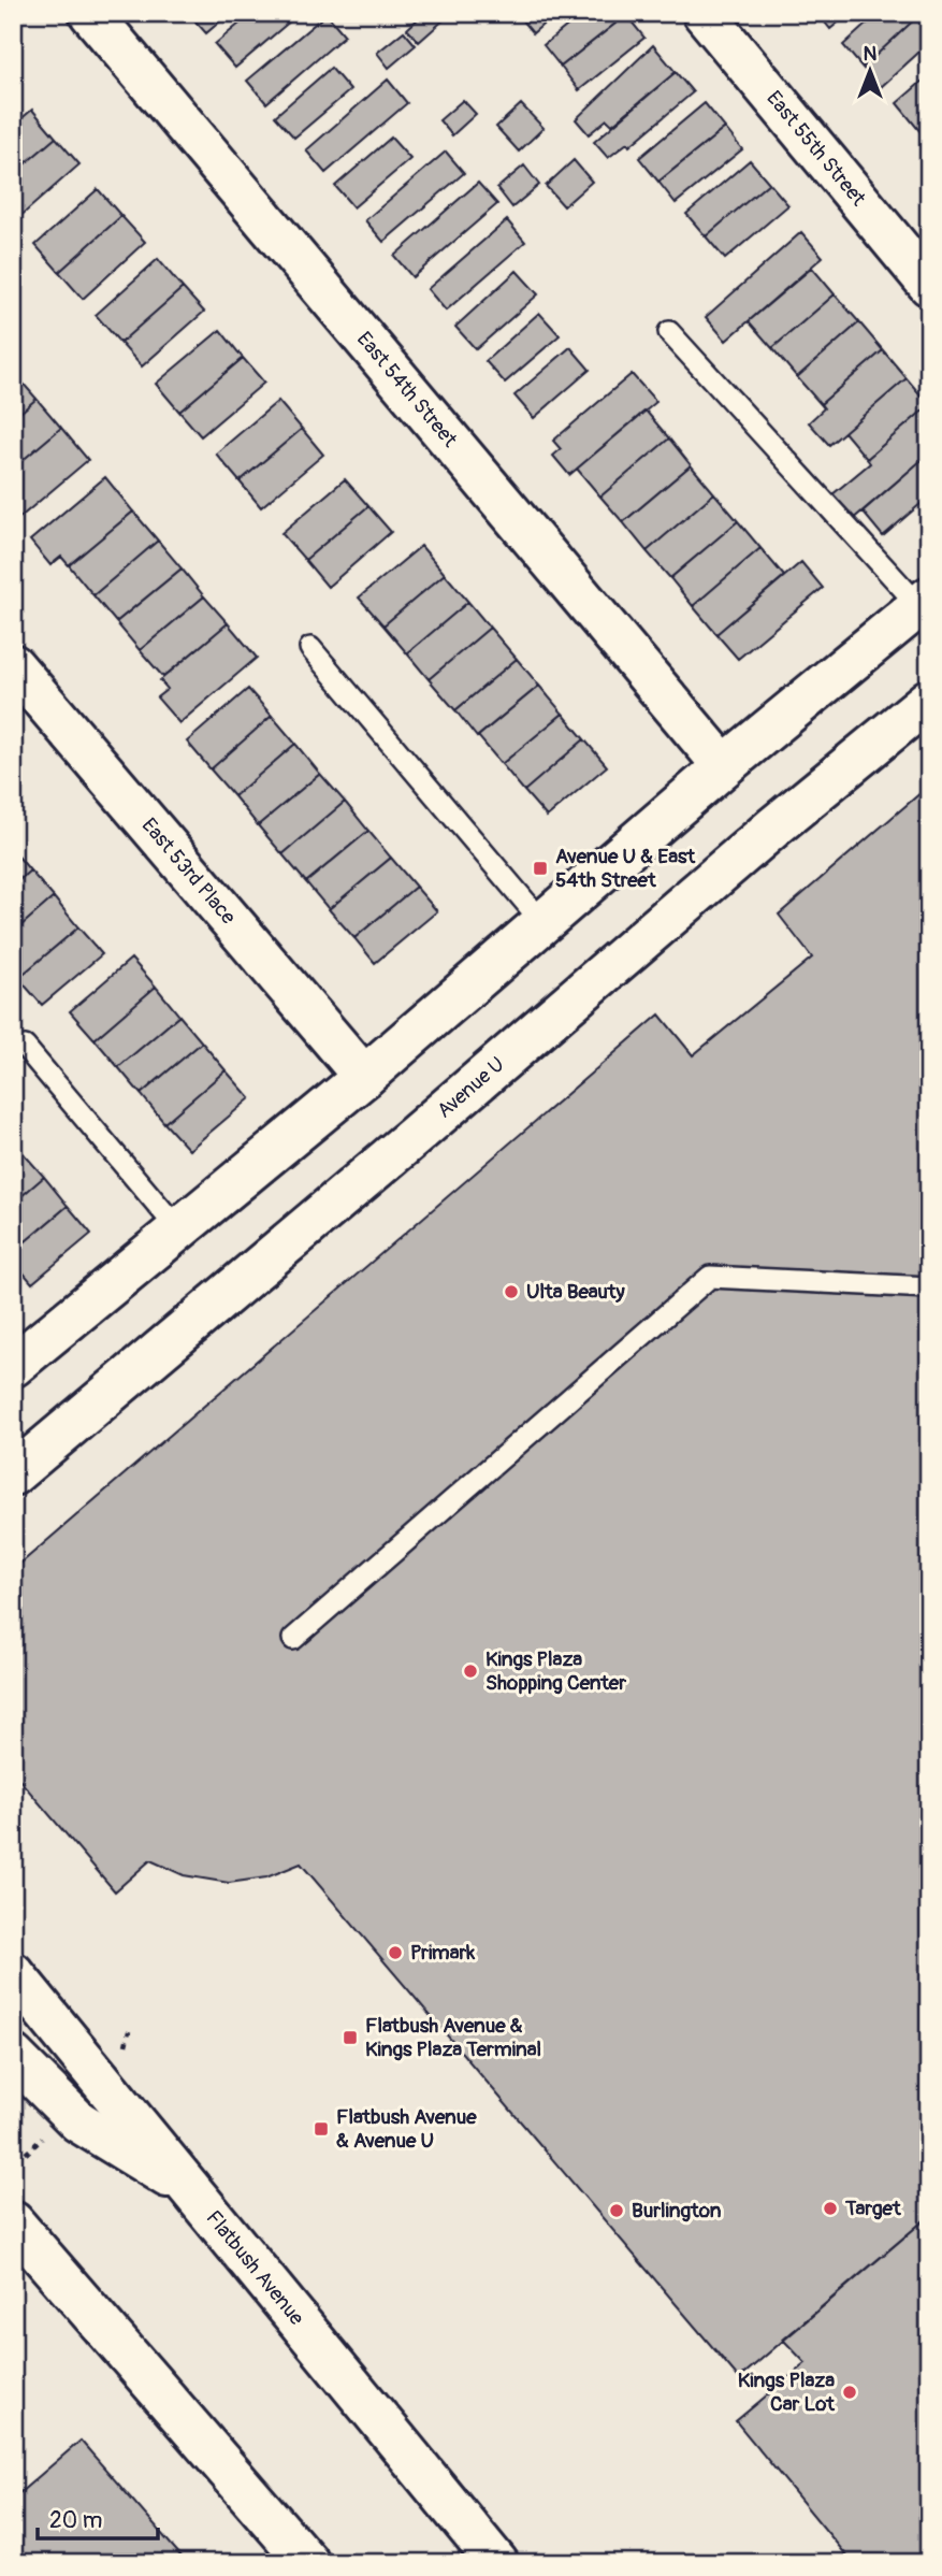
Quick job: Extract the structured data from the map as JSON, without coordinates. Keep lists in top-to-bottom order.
{
  "streets": {
    "street": [
      "East 55th Street",
      "East 54th Street",
      "East 53rd Place",
      "Avenue U",
      "Flatbush Avenue"
    ]
  },
  "places": {
    "transit": ["Avenue U & East 54th Street", "Flatbush Avenue & Kings Plaza Terminal", "Flatbush Avenue & Avenue U"],
    "other": [
      "Ulta Beauty",
      "Kings Plaza Shopping Center",
      "Primark",
      "Target",
      "Burlington",
      "Kings Plaza Car Lot"
    ]
  },
  "scale_bar": "20 m",
  "north": "top"
}
